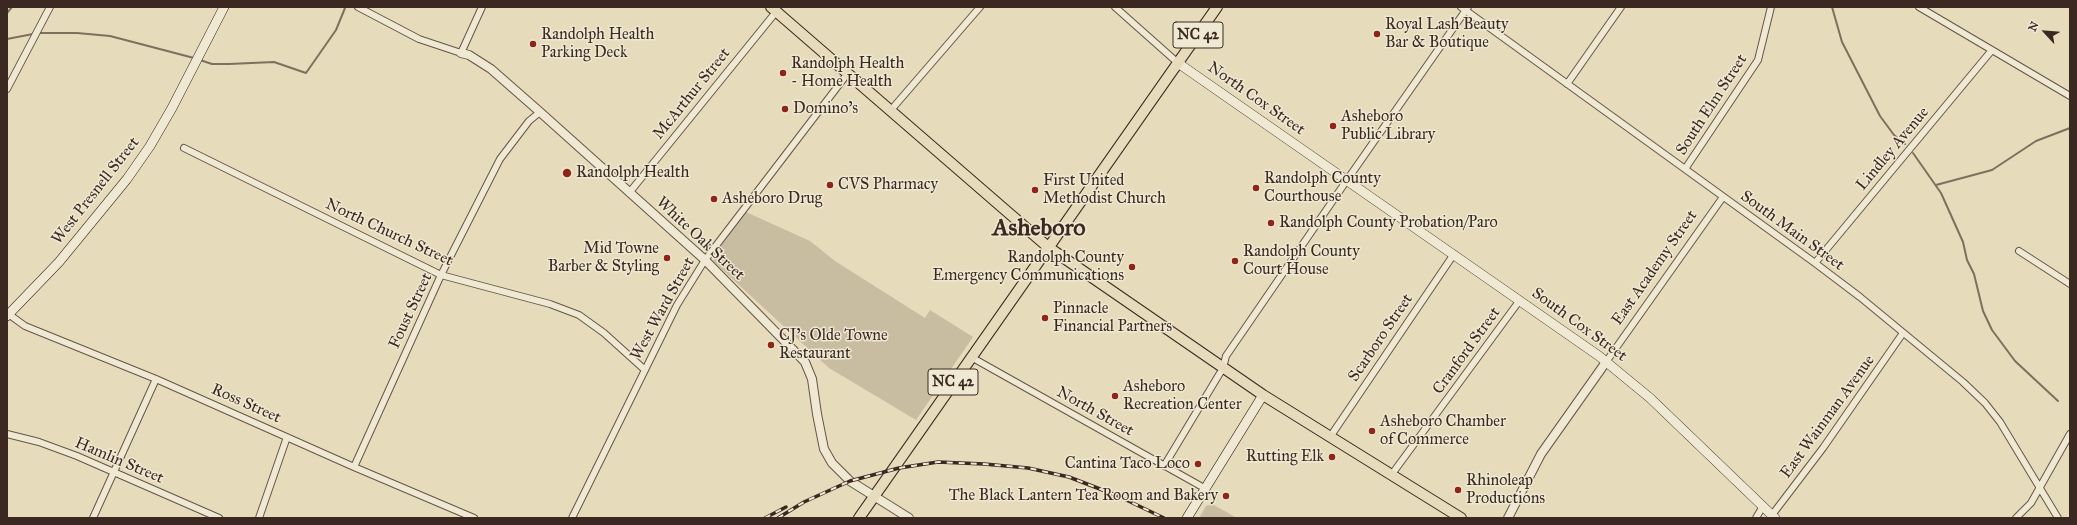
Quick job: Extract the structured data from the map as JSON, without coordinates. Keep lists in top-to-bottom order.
{
  "streets": {
    "main road": [
      "NC 42",
      "North Cox Street",
      "West Presnell Street",
      "South Cox Street"
    ],
    "street": [
      "McArthur Street",
      "South Elm Street",
      "Lindley Avenue",
      "South Main Street",
      "North Church Street",
      "White Oak Street",
      "East Academy Street",
      "West Ward Street",
      "Foust Street",
      "Scarboro Street",
      "Cranford Street",
      "Ross Street",
      "North Street",
      "East Wainman Avenue",
      "Hamlin Street"
    ]
  },
  "crossings": [
    ["NC 42", "North Cox Street"],
    ["NC 42", "White Oak Street"],
    ["NC 42", "North Street"],
    ["McArthur Street", "White Oak Street"],
    ["North Cox Street", "South Cox Street"],
    ["South Elm Street", "South Main Street"],
    ["Lindley Avenue", "South Main Street"],
    ["West Presnell Street", "Ross Street"],
    ["South Main Street", "East Academy Street"],
    ["South Main Street", "East Wainman Avenue"],
    ["North Church Street", "West Ward Street"],
    ["North Church Street", "Foust Street"],
    ["White Oak Street", "West Ward Street"],
    ["White Oak Street", "Foust Street"],
    ["East Academy Street", "South Cox Street"],
    ["Foust Street", "Ross Street"],
    ["South Cox Street", "Scarboro Street"],
    ["South Cox Street", "Cranford Street"],
    ["South Cox Street", "East Wainman Avenue"]
  ],
  "districts": ["Asheboro"],
  "places": [
    "Royal Lash Beauty Bar & Boutique",
    "Randolph Health Parking Deck",
    "Randolph Health - Home Health",
    "Domino's",
    "Asheboro Public Library",
    "Randolph Health",
    "CVS Pharmacy",
    "Randolph County Courthouse",
    "First United Methodist Church",
    "Asheboro Drug",
    "Randolph County Probation/Paro",
    "Mid Towne Barber & Styling",
    "Randolph County Court House",
    "Randolph County Emergency Communications",
    "Pinnacle Financial Partners",
    "CJ's Olde Towne Restaurant",
    "Asheboro Recreation Center",
    "Asheboro Chamber of Commerce",
    "Rutting Elk",
    "Cantina Taco Loco",
    "Rhinoleap Productions",
    "The Black Lantern Tea Room and Bakery"
  ],
  "north": "top left"
}
